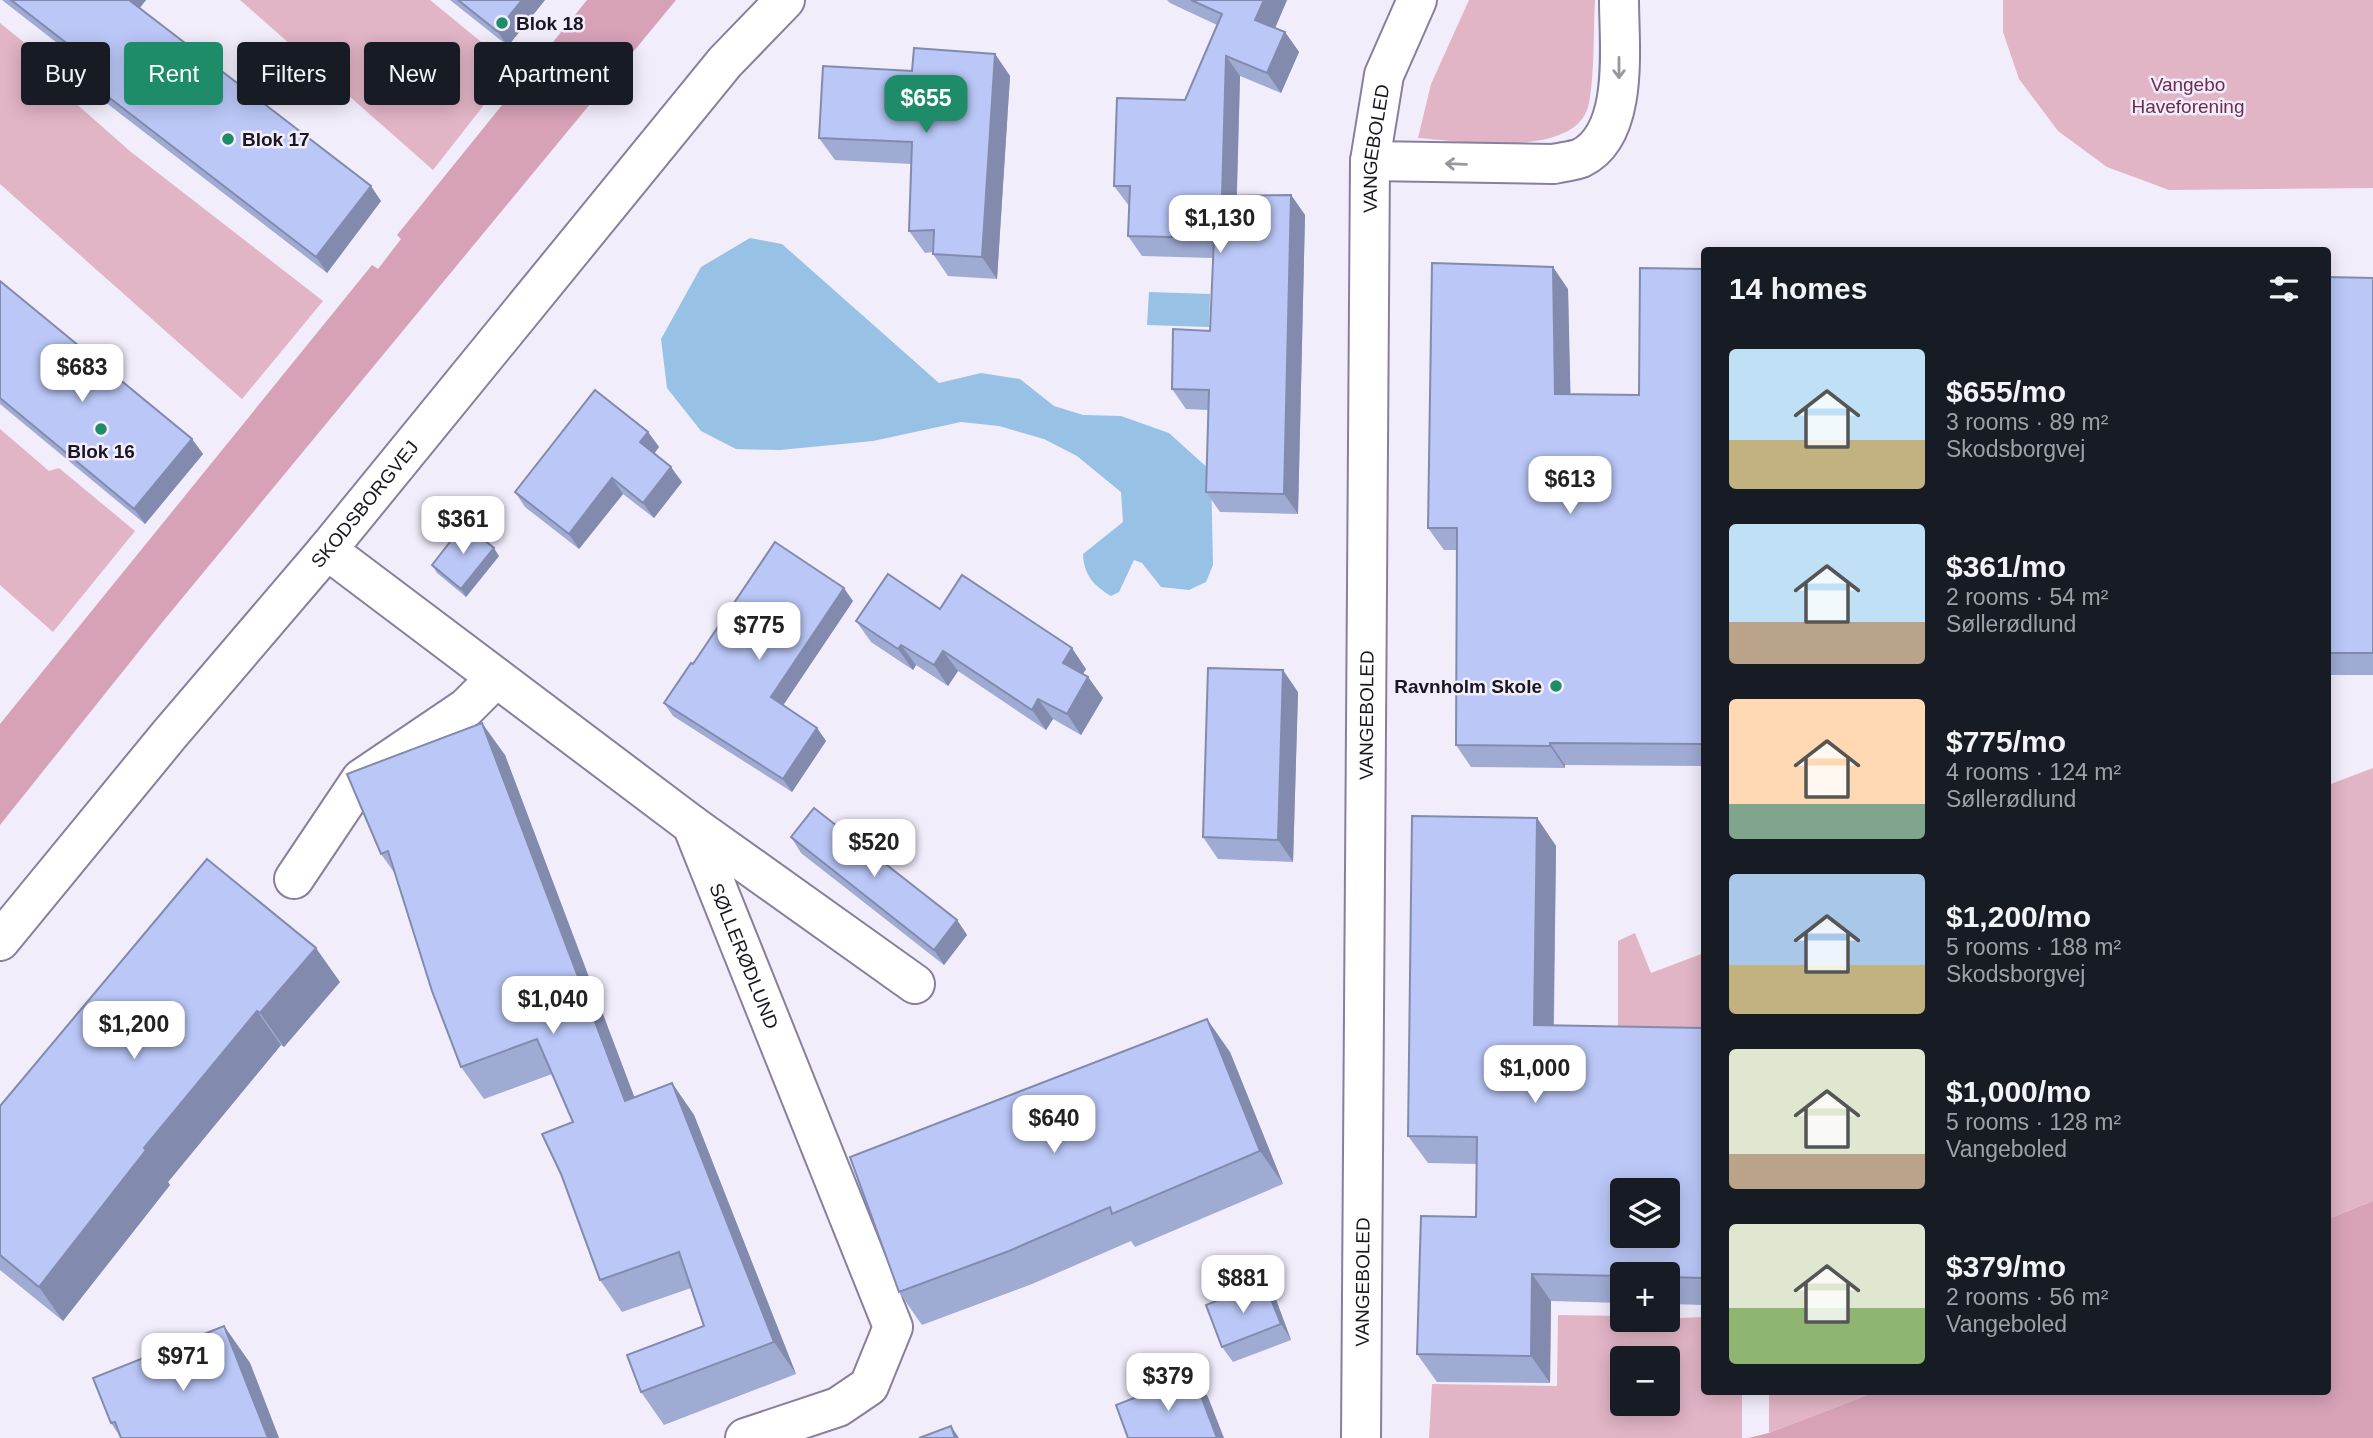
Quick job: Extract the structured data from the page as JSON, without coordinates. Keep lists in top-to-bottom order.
{
  "streets": {
    "street": ["VANGEBOLED", "SKODSBORGVEJ", "SØLLERØDLUND"]
  },
  "parks": ["Vangebo Haveforening"],
  "places": [
    "Blok 18",
    "Blok 17",
    "Blok 16",
    "Ravnholm Skole"
  ],
  "page": {
    "chip": [
      "Buy",
      "Rent",
      "Filters",
      "New",
      "Apartment"
    ],
    "price": [
      "$655",
      "$1,130",
      "$683",
      "$613",
      "$361",
      "$775",
      "$520",
      "$1,040",
      "$1,200",
      "$1,000",
      "$640",
      "$881",
      "$971",
      "$379"
    ],
    "heading": "14 homes",
    "list": [
      {
        "name": "$655/mo",
        "note": "3 rooms · 89 m² · Skodsborgvej"
      },
      {
        "name": "$361/mo",
        "note": "2 rooms · 54 m² · Søllerødlund"
      },
      {
        "name": "$775/mo",
        "note": "4 rooms · 124 m² · Søllerødlund"
      },
      {
        "name": "$1,200/mo",
        "note": "5 rooms · 188 m² · Skodsborgvej"
      },
      {
        "name": "$1,000/mo",
        "note": "5 rooms · 128 m² · Vangeboled"
      },
      {
        "name": "$379/mo",
        "note": "2 rooms · 56 m² · Vangeboled"
      }
    ],
    "map_buttons": ["+", "−"]
  }
}
